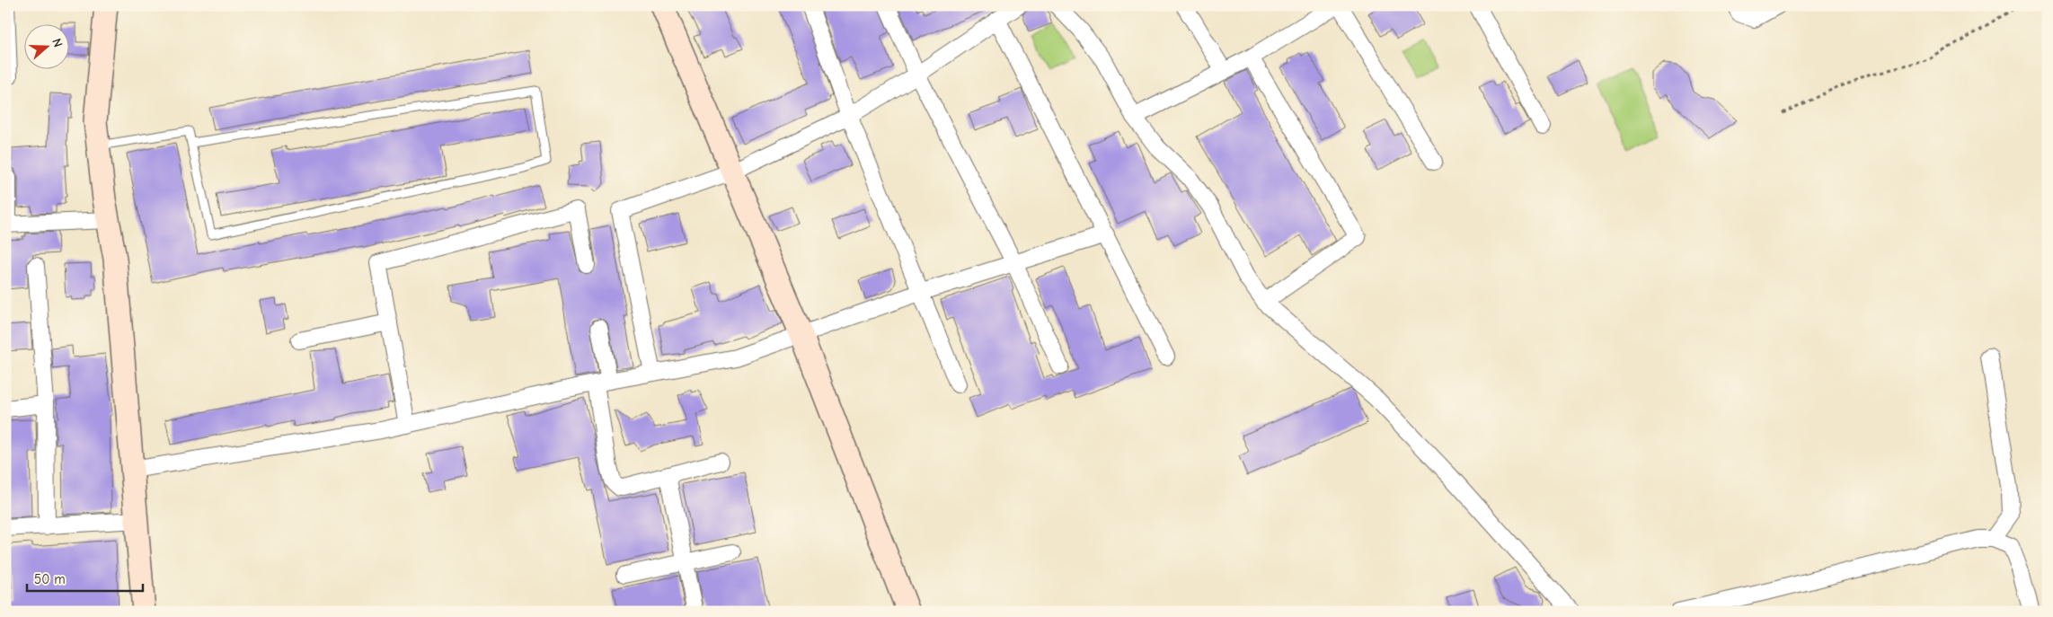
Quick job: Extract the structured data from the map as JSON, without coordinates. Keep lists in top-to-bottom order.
{
  "scale_bar": "50 m",
  "north": "right"
}
